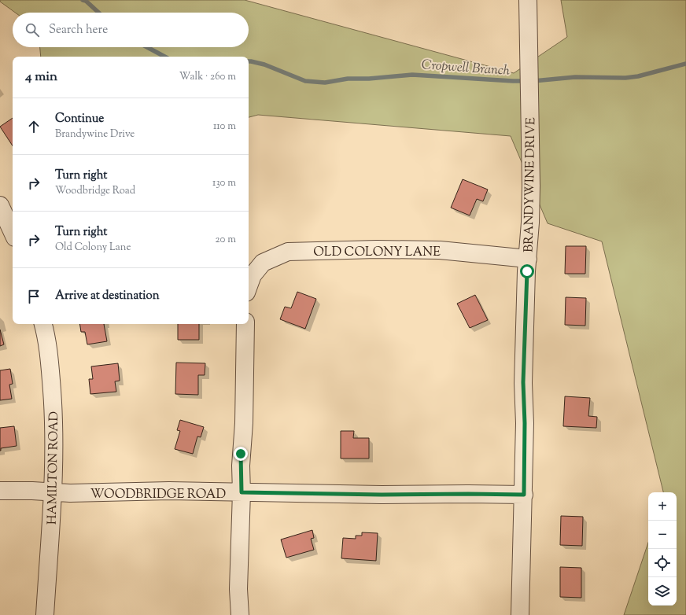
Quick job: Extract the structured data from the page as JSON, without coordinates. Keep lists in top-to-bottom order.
{
  "streets": {
    "street": [
      "BRANDYWINE DRIVE",
      "OLD COLONY LANE",
      "HAMILTON ROAD",
      "WOODBRIDGE ROAD"
    ]
  },
  "crossings": [
    ["BRANDYWINE DRIVE", "OLD COLONY LANE"],
    ["BRANDYWINE DRIVE", "WOODBRIDGE ROAD"],
    ["HAMILTON ROAD", "WOODBRIDGE ROAD"]
  ],
  "water": ["Cropwell Branch"],
  "page": {
    "search": "Search here",
    "heading": ["4 min", "Walk · 260 m"],
    "list": [
      ["Continue", "Brandywine Drive", "110 m"],
      ["Turn right", "Woodbridge Road", "130 m"],
      ["Turn right", "Old Colony Lane", "20 m"],
      "Arrive at destination"
    ],
    "map_buttons": ["+", "−"]
  }
}
